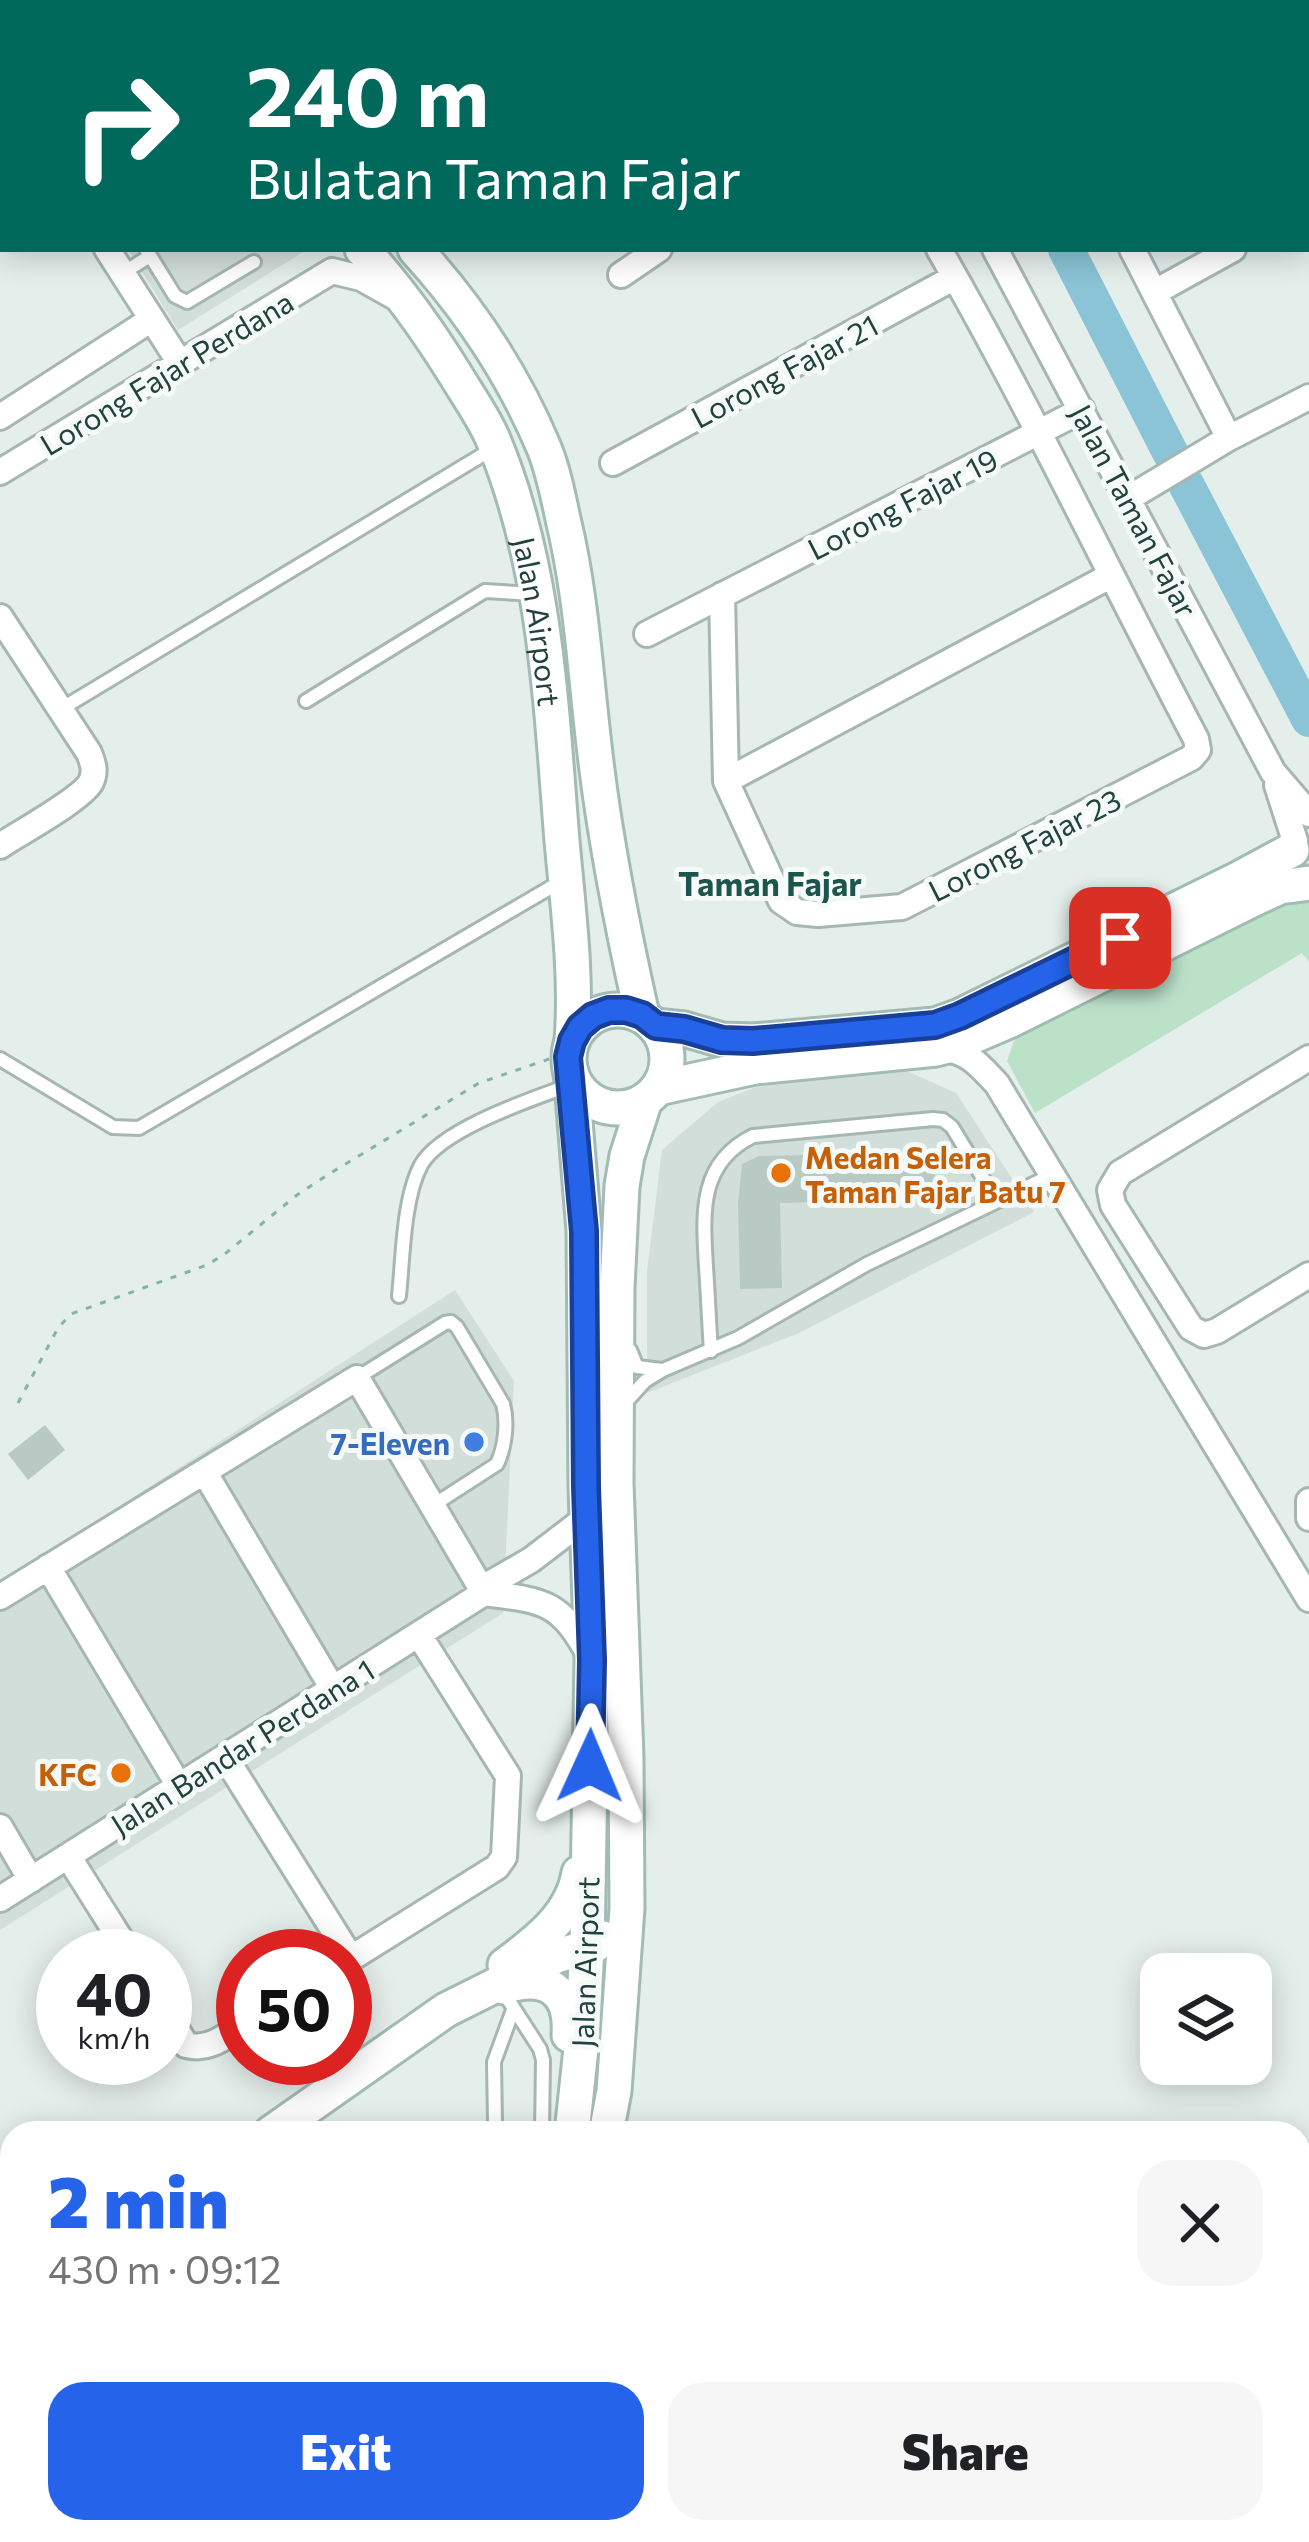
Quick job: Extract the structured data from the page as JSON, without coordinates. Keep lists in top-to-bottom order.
{
  "streets": {
    "main road": ["Jalan Airport"],
    "street": [
      "Lorong Fajar 21",
      "Lorong Fajar Perdana",
      "Lorong Fajar 19",
      "Jalan Taman Fajar",
      "Lorong Fajar 23",
      "Jalan Bandar Perdana 1"
    ]
  },
  "crossings": [
    ["Lorong Fajar 21", "Lorong Fajar 23"],
    ["Lorong Fajar 19", "Jalan Taman Fajar"],
    ["Lorong Fajar 19", "Lorong Fajar 23"],
    ["Jalan Airport", "Jalan Bandar Perdana 1"]
  ],
  "districts": ["Taman Fajar"],
  "places": ["Medan Selera Taman Fajar Batu 7", "7-Eleven", "KFC"],
  "page": {
    "turn": ["240 m", "Bulatan Taman Fajar"],
    "speed": "40 km/h",
    "limit": "50",
    "heading": ["2 min", "430 m · 09:12"],
    "buttons": ["Exit", "Share"]
  }
}
